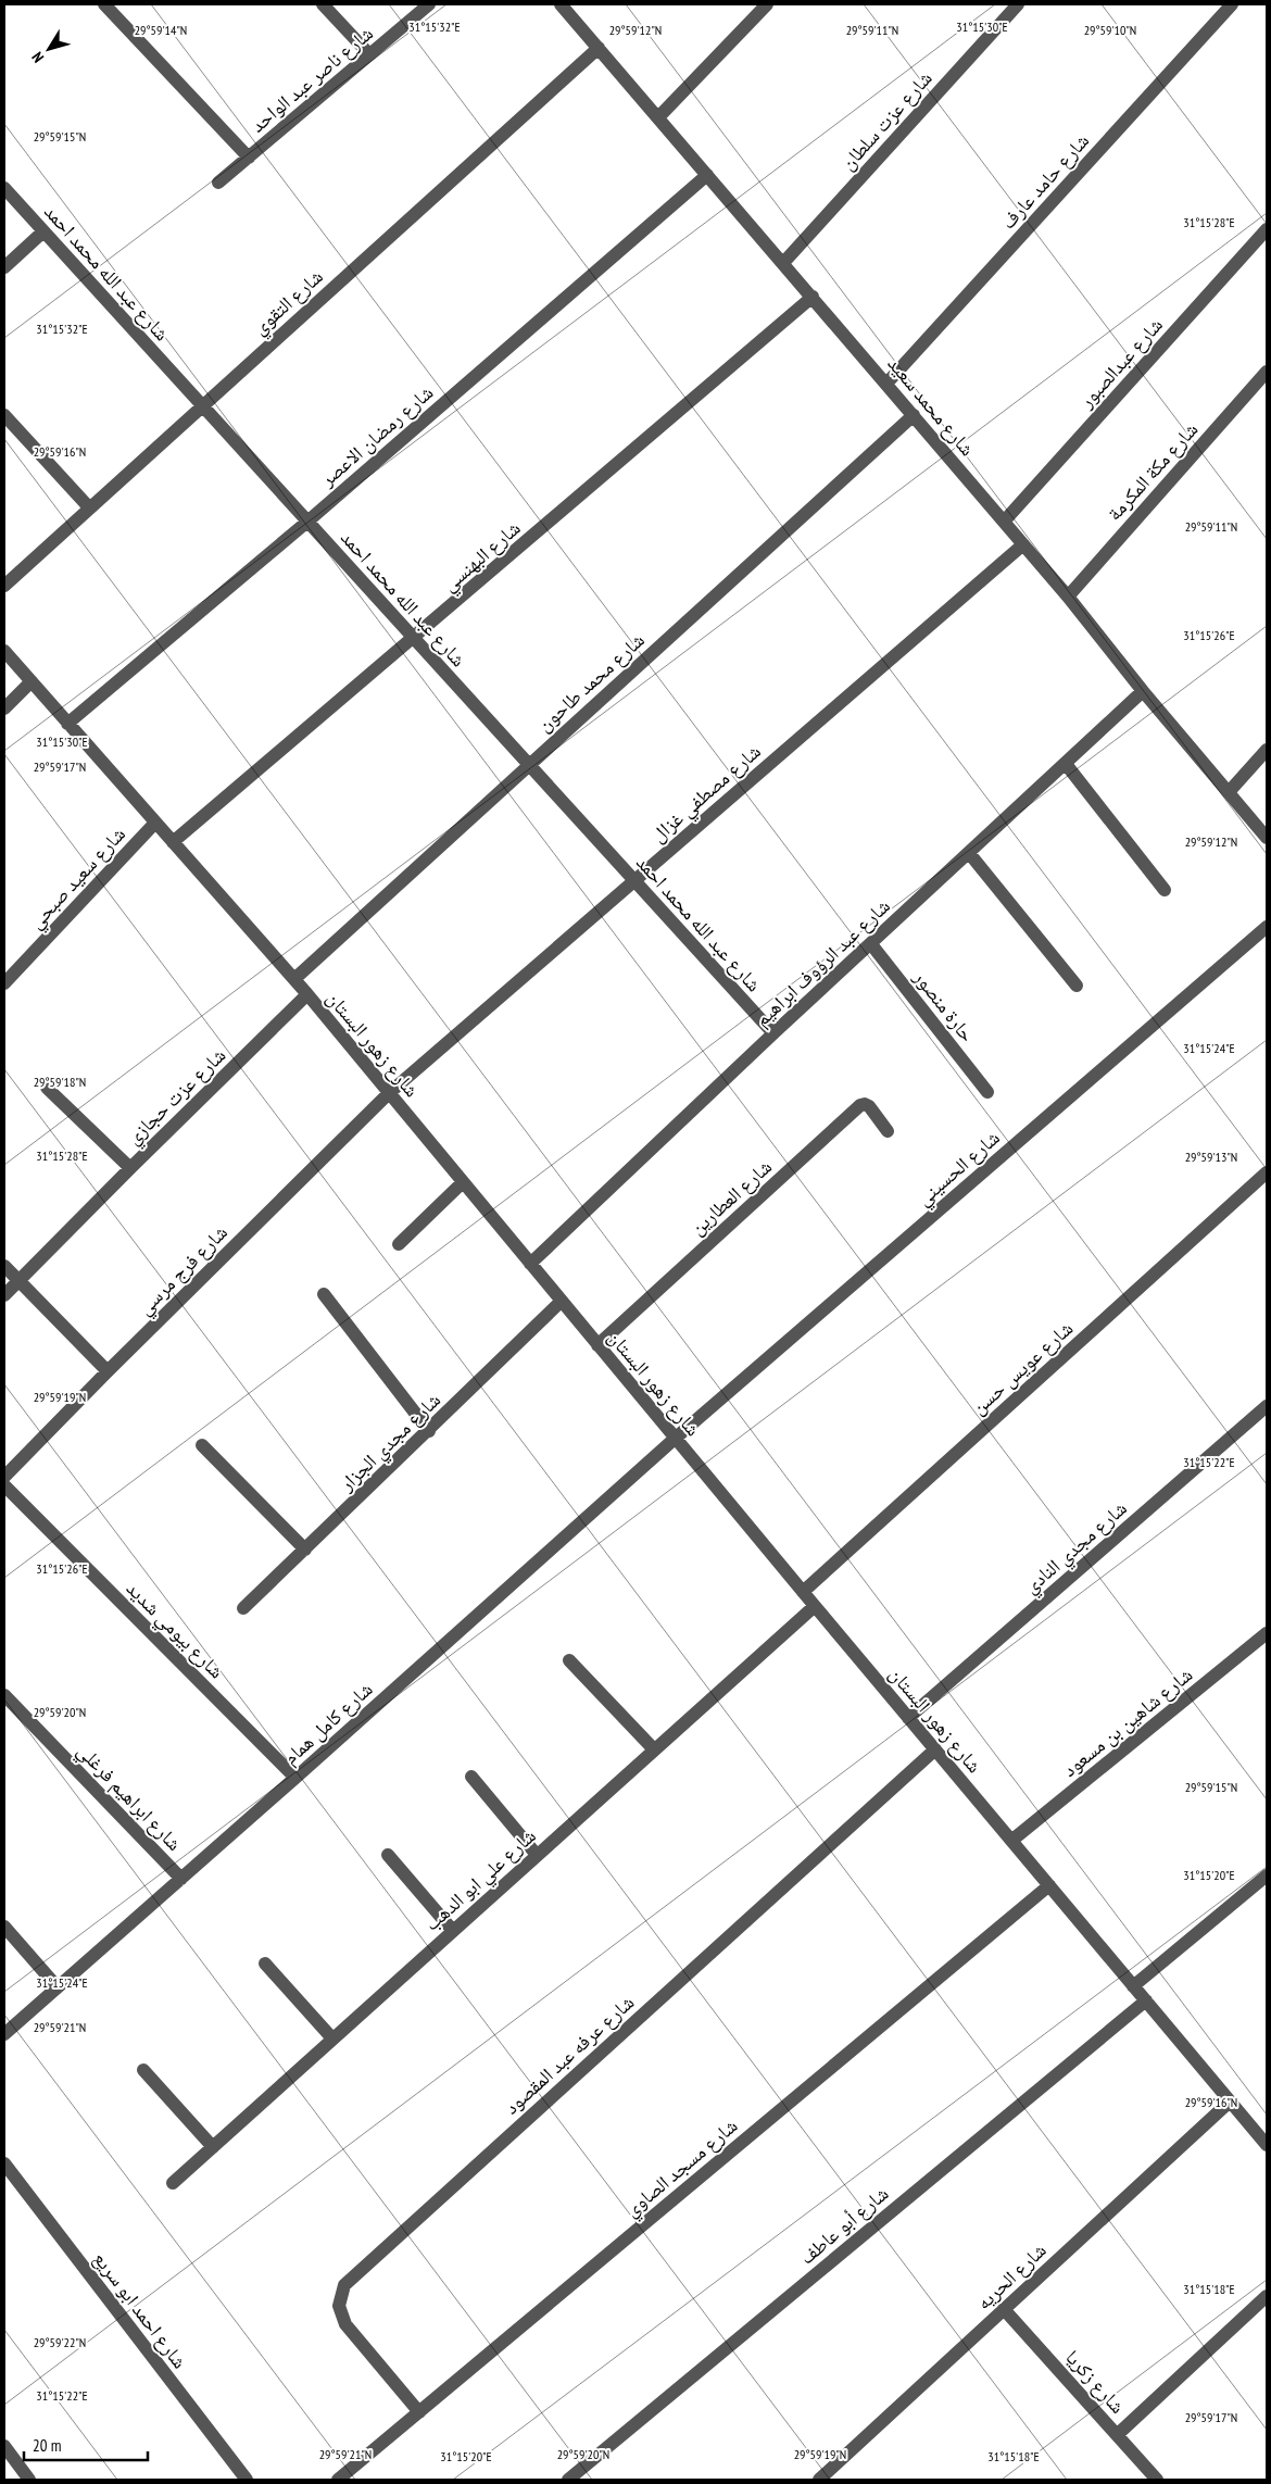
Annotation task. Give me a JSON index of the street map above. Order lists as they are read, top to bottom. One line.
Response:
{"streets":{"street":["شارع ناصر عبد الواحد","شارع عزت سلطان","شارع حامد عارف","شارع عبد الله محمد احمد","شارع التقوي","شارع عبدالصبور","شارع محمد سعيد","شارع رمضان الاعصر","شارع مكة المكرمة","شارع البهنسي","شارع محمد طاحون","شارع مصطفي غزال","شارع سعيد صبحي","شارع عبد الرؤوف ابراهيم","حارة منصور","شارع زهور البستان","شارع عزت حجازي","شارع الحسيني","شارع العطارين","شارع فرج مرسي","شارع عويس حسن","شارع مجدي الجزار","شارع مجدي النادي","شارع بيومي شديد","شارع شاهين بن مسعود","شارع كامل همام","شارع ابراهيم فرغلي","شارع علي ابو الدهب","شارع عرفه عبد المقصود","شارع مسجد الصاوي","شارع أبو عاطف","شارع الحريه","شارع احمد ابو سريع","شارع زكريا"]},"crossings":[["شارع عزت سلطان","شارع محمد سعيد"],["شارع حامد عارف","شارع محمد سعيد"],["شارع عبد الله محمد احمد","شارع التقوي"],["شارع عبد الله محمد احمد","شارع رمضان الاعصر"],["شارع عبد الله محمد احمد","شارع البهنسي"],["شارع عبد الله محمد احمد","شارع محمد طاحون"],["شارع عبد الله محمد احمد","شارع مصطفي غزال"],["شارع عبد الله محمد احمد","شارع عبد الرؤوف ابراهيم"],["شارع التقوي","شارع محمد سعيد"],["شارع عبدالصبور","شارع محمد سعيد"],["شارع محمد سعيد","شارع رمضان الاعصر"],["شارع محمد سعيد","شارع مكة المكرمة"],["شارع محمد سعيد","شارع البهنسي"],["شارع محمد سعيد","شارع محمد طاحون"],["شارع محمد سعيد","شارع مصطفي غزال"],["شارع محمد سعيد","شارع عبد الرؤوف ابراهيم"],["شارع رمضان الاعصر","شارع زهور البستان"],["شارع البهنسي","شارع زهور البستان"],["شارع محمد طاحون","شارع زهور البستان"],["شارع مصطفي غزال","شارع زهور البستان"],["شارع مصطفي غزال","شارع فرج مرسي"],["شارع سعيد صبحي","شارع زهور البستان"],["شارع عبد الرؤوف ابراهيم","حارة منصور"],["شارع عبد الرؤوف ابراهيم","شارع زهور البستان"],["شارع زهور البستان","شارع عزت حجازي"],["شارع زهور البستان","شارع الحسيني"],["شارع زهور البستان","شارع العطارين"],["شارع زهور البستان","شارع فرج مرسي"],["شارع زهور البستان","شارع عويس حسن"],["شارع زهور البستان","شارع مجدي الجزار"],["شارع زهور البستان","شارع مجدي النادي"],["شارع زهور البستان","شارع شاهين بن مسعود"],["شارع زهور البستان","شارع كامل همام"],["شارع زهور البستان","شارع علي ابو الدهب"],["شارع زهور البستان","شارع عرفه عبد المقصود"],["شارع زهور البستان","شارع مسجد الصاوي"],["شارع زهور البستان","شارع أبو عاطف"],["شارع زهور البستان","شارع الحريه"],["شارع الحسيني","شارع كامل همام"],["شارع بيومي شديد","شارع كامل همام"],["شارع كامل همام","شارع ابراهيم فرغلي"],["شارع عرفه عبد المقصود","شارع مسجد الصاوي"],["شارع الحريه","شارع زكريا"]],"scale_bar":"20 m","north":"bottom left","coordinates":["31°15'32\"E","31°15'30\"E","29°59'14\"N","29°59'12\"N","29°59'11\"N","29°59'10\"N","29°59'15\"N","31°15'28\"E","29°59'16\"N","31°15'26\"E","29°59'17\"N","31°15'24\"E","29°59'18\"N","29°59'13\"N","29°59'19\"N","31°15'22\"E","29°59'20\"N","31°15'20\"E","29°59'21\"N","31°15'18\"E","29°59'22\"N"]}
